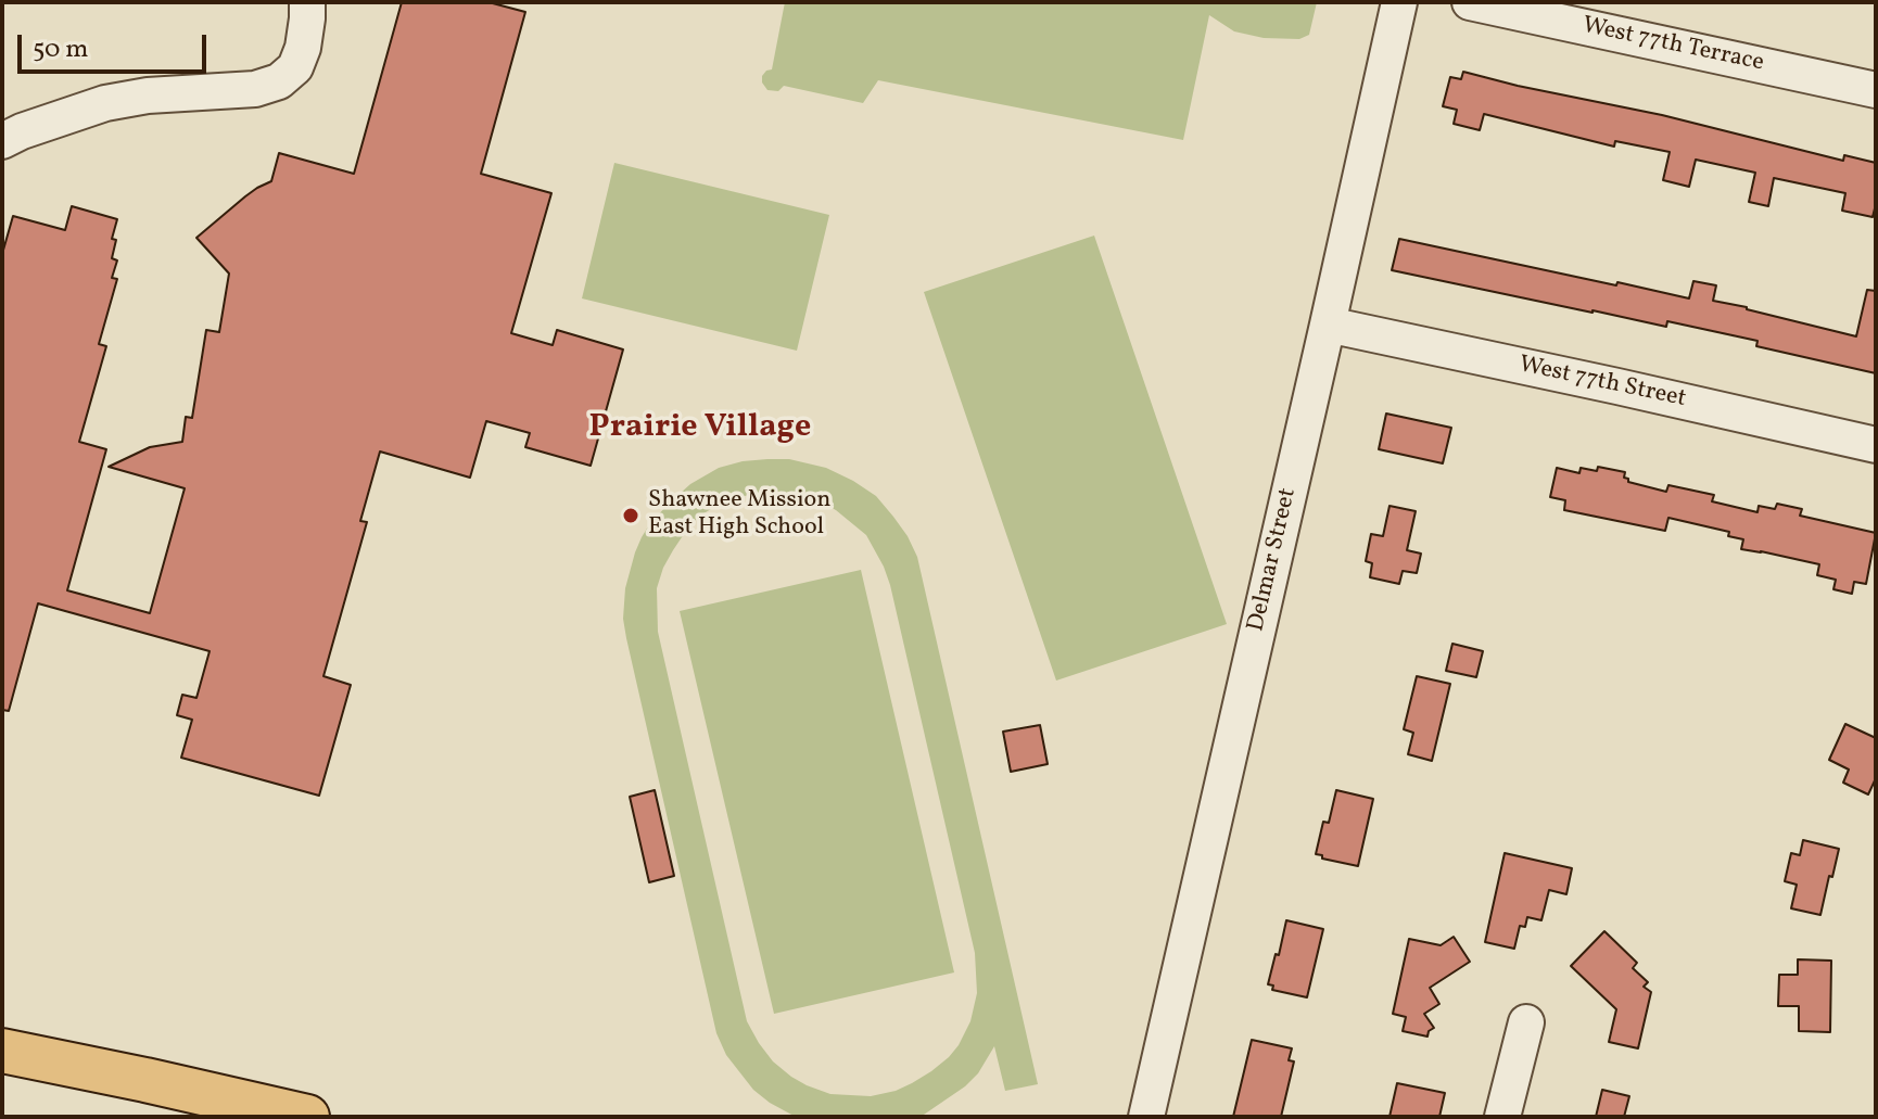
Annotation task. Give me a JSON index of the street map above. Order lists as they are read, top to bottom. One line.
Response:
{"streets":{"street":["West 77th Terrace","West 77th Street","Delmar Street"]},"crossings":[["West 77th Street","Delmar Street"]],"districts":["Prairie Village"],"places":["Shawnee Mission East High School"],"scale_bar":"50 m"}
